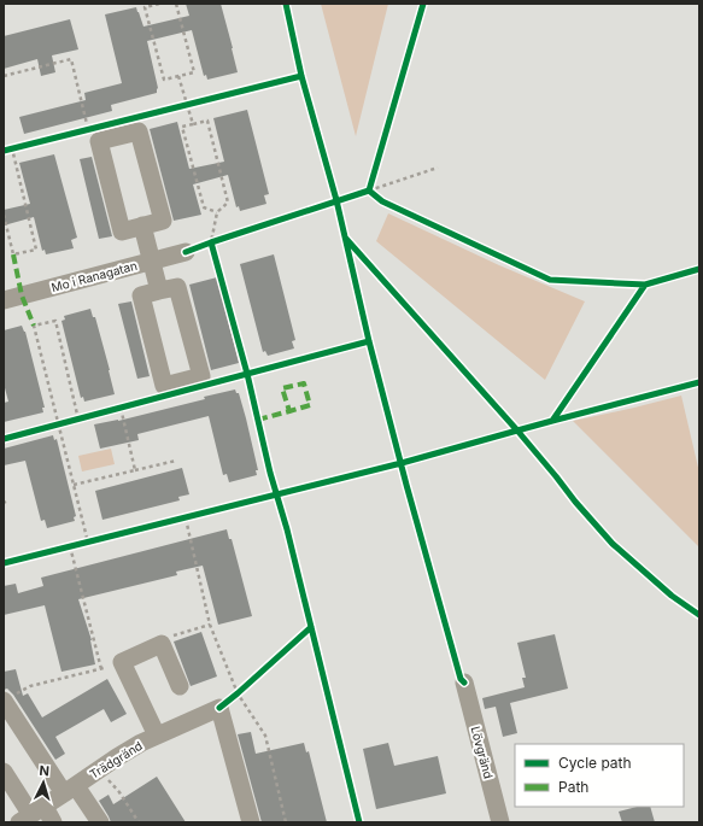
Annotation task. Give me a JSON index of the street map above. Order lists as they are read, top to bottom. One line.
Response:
{"streets":{"street":["Mo i Ranagatan","Lövgränd","Trädgränd"]},"legend":["Cycle path","Path"],"north":"top"}
